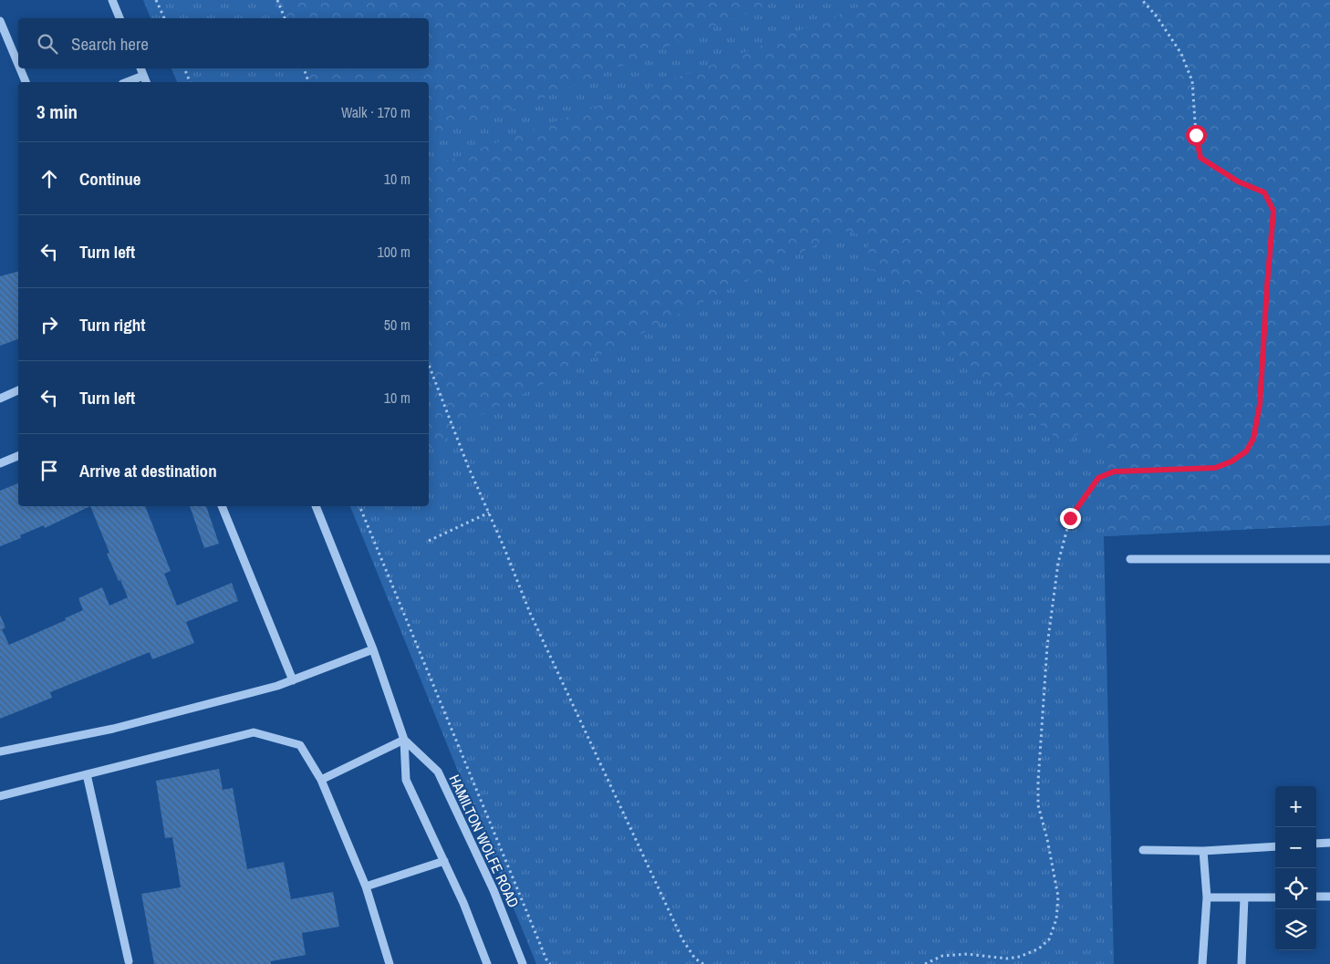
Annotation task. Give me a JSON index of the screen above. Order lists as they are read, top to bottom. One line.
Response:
{"streets":{"street":["HAMILTON WOLFE ROAD"]},"page":{"search":"Search here","heading":["3 min","Walk · 170 m"],"list":[["Continue","10 m"],["Turn left","100 m"],["Turn right","50 m"],["Turn left","10 m"],"Arrive at destination"],"map_buttons":["+","−"]}}
